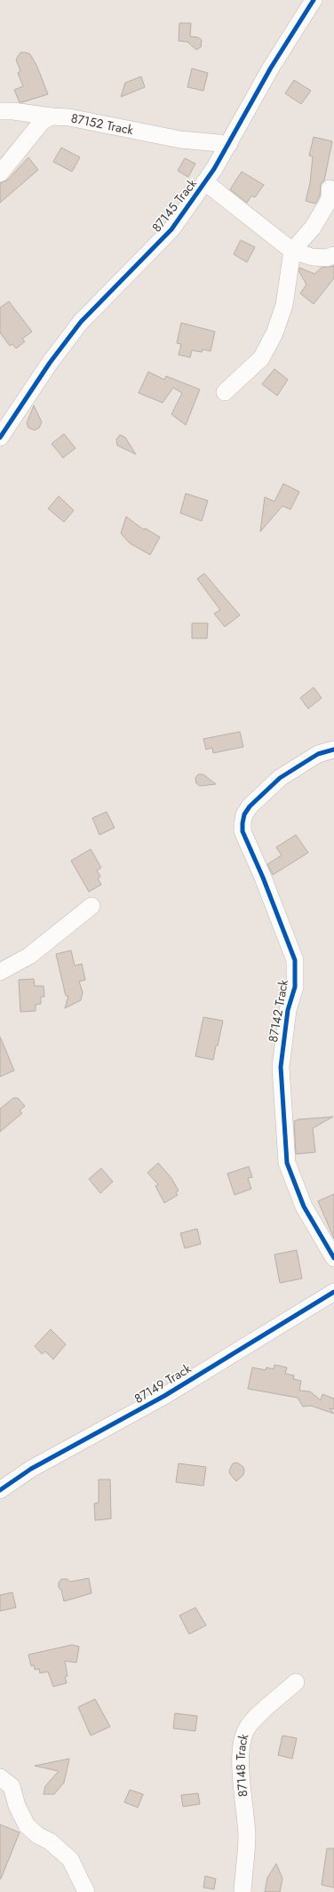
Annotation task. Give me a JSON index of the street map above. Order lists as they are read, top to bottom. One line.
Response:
{"streets":{"street":["87152 Track","87145 Track","87142 Track","87149 Track","87148 Track"]},"crossings":[["87152 Track","87145 Track"]]}
